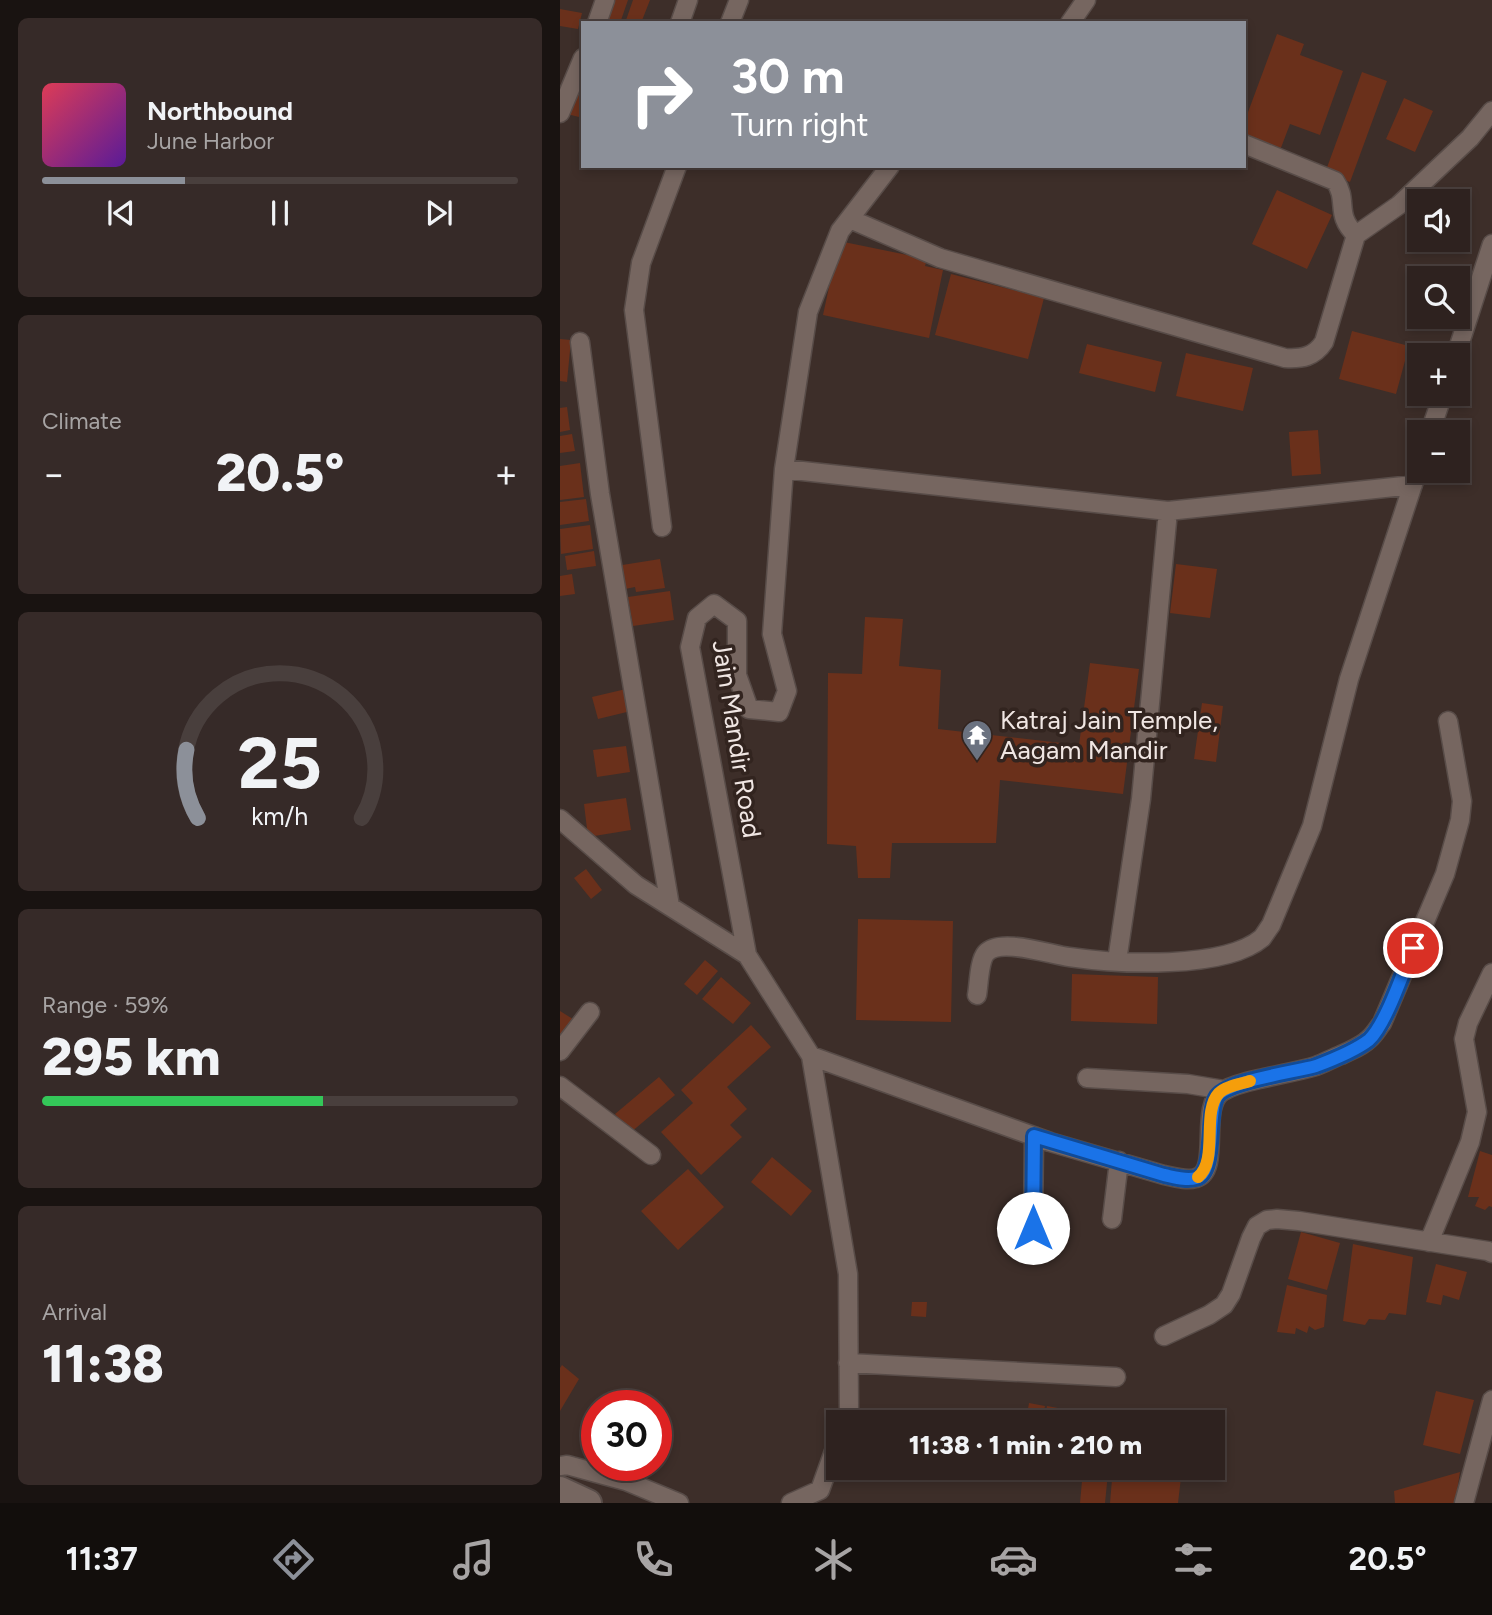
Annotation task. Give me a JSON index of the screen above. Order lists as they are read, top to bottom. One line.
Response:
{"streets":{"street":["Jain Mandir Road"]},"places":{"temple":["Katraj Jain Temple, Aagam Mandir"]},"page":{"turn":["30 m","Turn right"],"song":["Northbound","June Harbor"],"map_buttons":["+","−"],"tile":["Climate",["Range · 59%","295 km"],["Arrival","11:38"]],"heat":["−","20.5°","+"],"limit":"30","trip":"11:38 · 1 min · 210 m","tabs":["11:37","20.5°"],"gauge":["25","km/h"]}}
